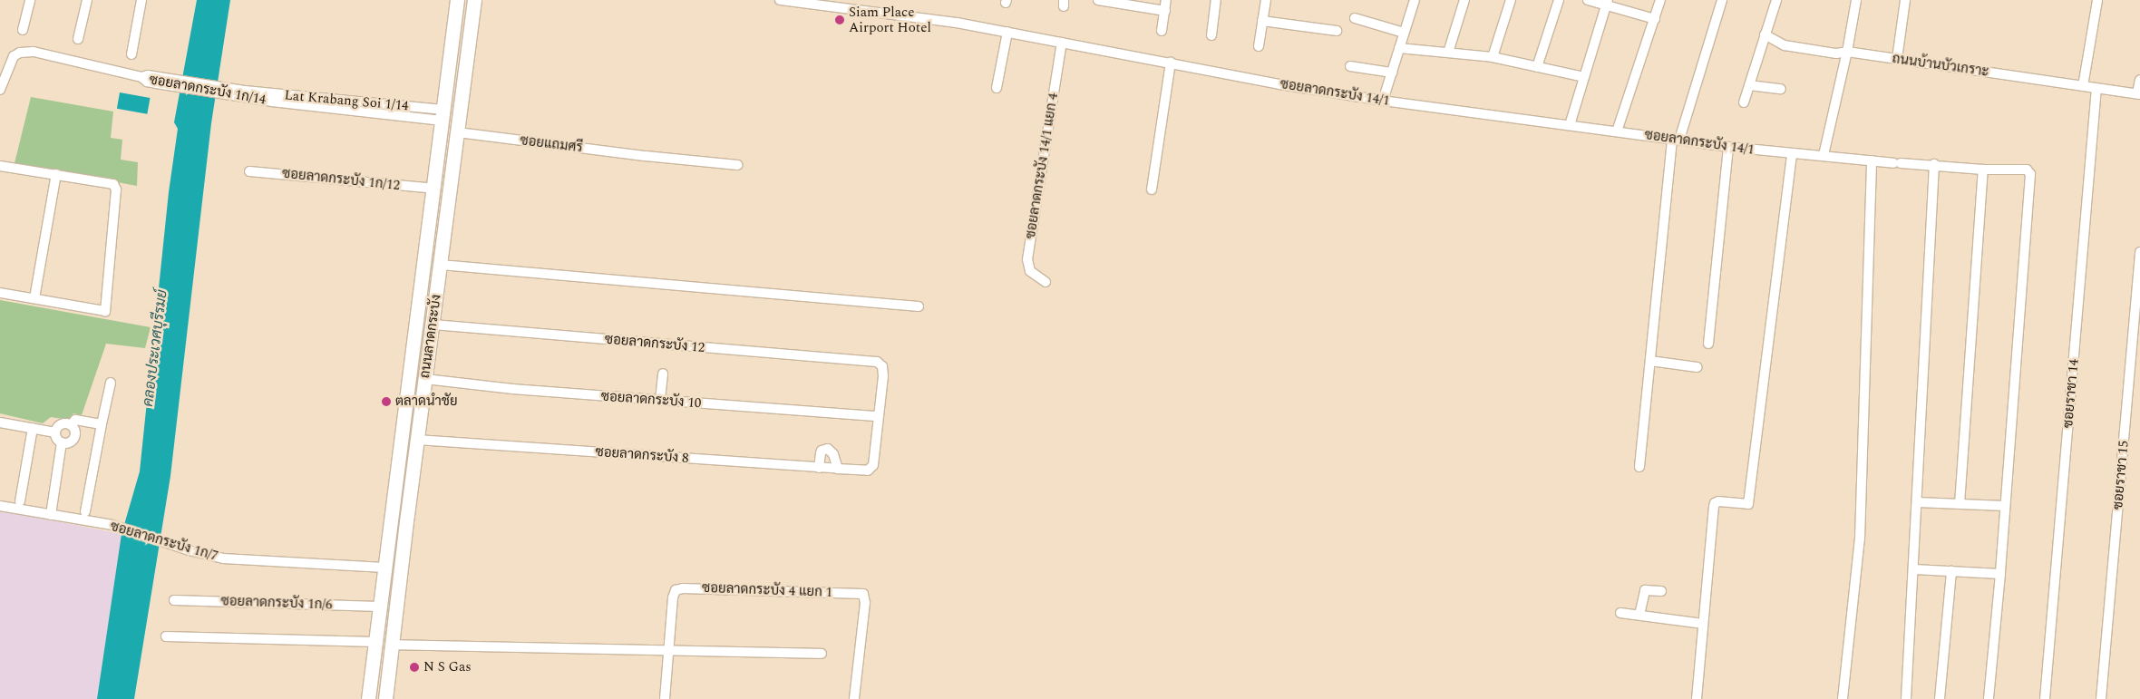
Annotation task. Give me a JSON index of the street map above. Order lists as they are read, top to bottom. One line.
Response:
{"streets":{"main road":["ถนนลาดกระบัง"],"street":["ถนนบ้านบัวเกราะ","ซอยลาดกระบัง 1ก/14","ซอยลาดกระบัง 14/1","Lat Krabang Soi 1/14","ซอยแถมศรี","ซอยลาดกระบัง 14/1 แยก 4","ซอยลาดกระบัง 1ก/12","ซอยลาดกระบัง 12","ซอยราชา 14","ซอยลาดกระบัง 10","ซอยลาดกระบัง 8","ซอยราชา 15","ซอยลาดกระบัง 1ก/7","ซอยลาดกระบัง 4 แยก 1","ซอยลาดกระบัง 1ก/6"]},"crossings":[["ถนนบ้านบัวเกราะ","ซอยราชา 14"],["ซอยลาดกระบัง 1ก/14","Lat Krabang Soi 1/14"],["ซอยลาดกระบัง 1ก/14","ถนนลาดกระบัง"],["ซอยลาดกระบัง 14/1","ซอยลาดกระบัง 14/1 แยก 4"],["Lat Krabang Soi 1/14","ถนนลาดกระบัง"],["ซอยแถมศรี","ถนนลาดกระบัง"],["ซอยลาดกระบัง 1ก/12","ถนนลาดกระบัง"],["ถนนลาดกระบัง","ซอยลาดกระบัง 12"],["ถนนลาดกระบัง","ซอยลาดกระบัง 10"],["ถนนลาดกระบัง","ซอยลาดกระบัง 8"],["ถนนลาดกระบัง","ซอยลาดกระบัง 1ก/7"],["ถนนลาดกระบัง","ซอยลาดกระบัง 1ก/6"],["ซอยลาดกระบัง 12","ซอยลาดกระบัง 10"],["ซอยลาดกระบัง 12","ซอยลาดกระบัง 8"],["ซอยลาดกระบัง 10","ซอยลาดกระบัง 8"]],"water":["คลองประเวศบุรีรมย์"],"places":["Siam Place Airport Hotel","ตลาดนำชัย","N S Gas"]}
